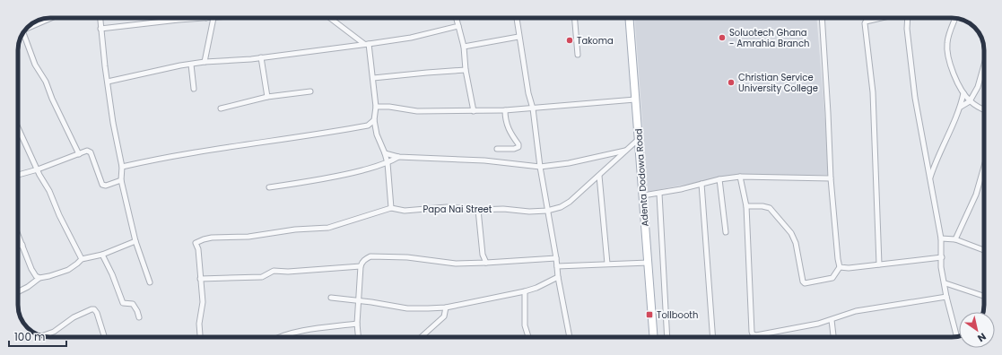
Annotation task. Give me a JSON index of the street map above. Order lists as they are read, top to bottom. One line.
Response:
{"streets":{"main road":["Adenta Dodowa Road"],"street":["Papa Nai Street"]},"crossings":[["Adenta Dodowa Road","Papa Nai Street"]],"places":{"other":["Soluotech Ghana - Amrahia Branch","Takoma","Christian Service University College"],"transit":["Tollbooth"]},"scale_bar":"100 m","north":"bottom right"}
